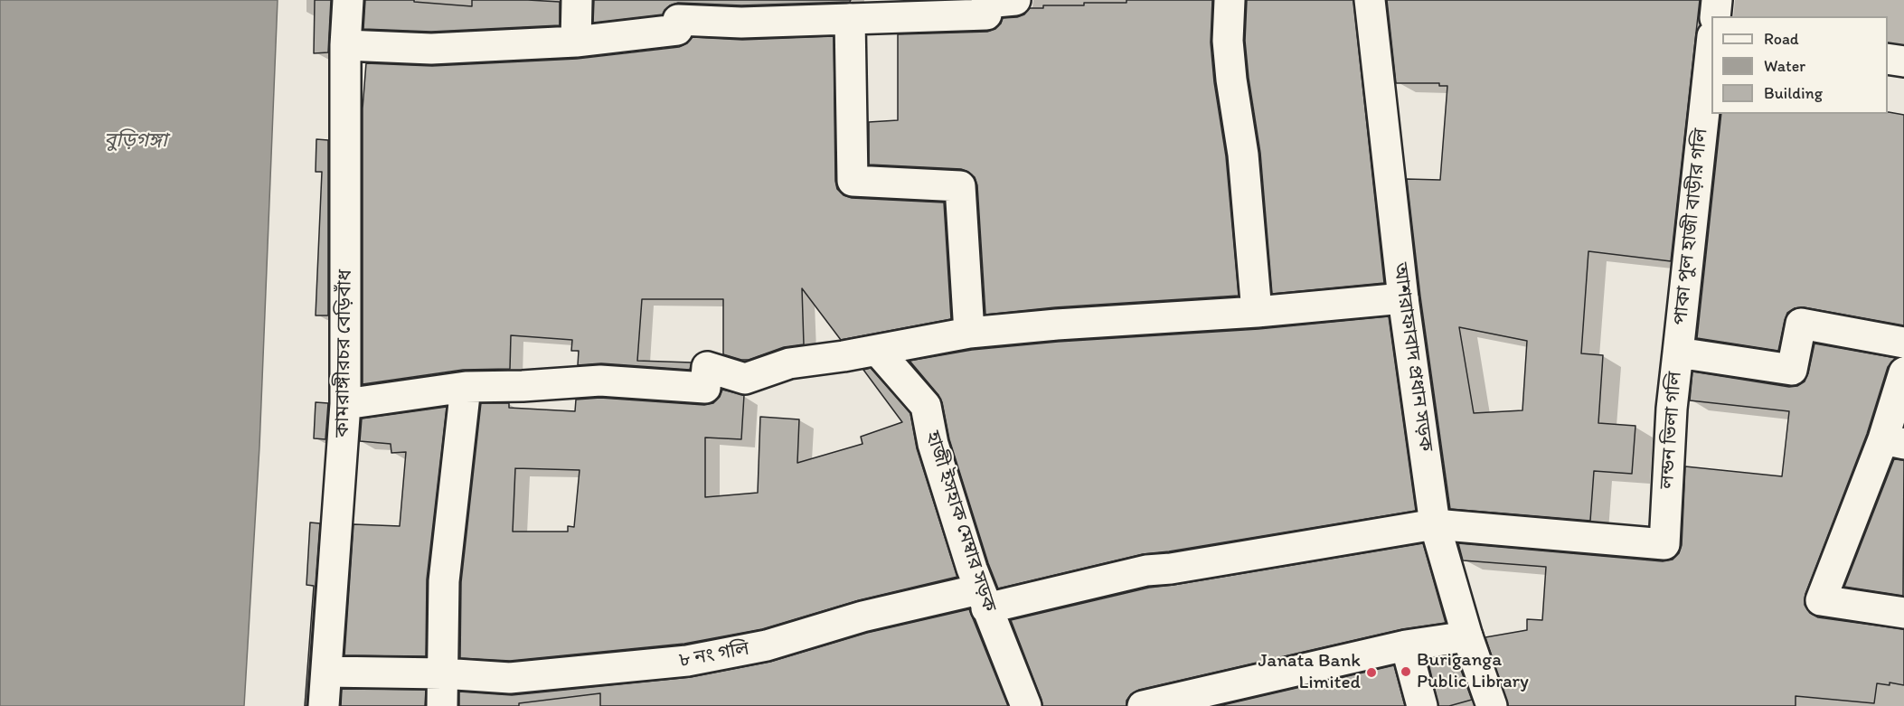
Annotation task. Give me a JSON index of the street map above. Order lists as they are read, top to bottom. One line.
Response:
{"streets":{"street":["পাকা পুল হাজী বাড়ীর গলি","কামরাঙ্গীরচর বেড়িবাঁধ","আশরাফাবাদ প্রধান সড়ক","লন্ডন ভিলা গলি","হাজী ইসহাক মেম্বার সড়ক","৮ নং গলি"]},"crossings":[["পাকা পুল হাজী বাড়ীর গলি","লন্ডন ভিলা গলি"],["কামরাঙ্গীরচর বেড়িবাঁধ","৮ নং গলি"],["আশরাফাবাদ প্রধান সড়ক","লন্ডন ভিলা গলি"],["আশরাফাবাদ প্রধান সড়ক","৮ নং গলি"],["লন্ডন ভিলা গলি","৮ নং গলি"],["হাজী ইসহাক মেম্বার সড়ক","৮ নং গলি"]],"water":["বুড়িগঙ্গা"],"places":["Buriganga Public Library","Janata Bank Limited"],"legend":["Road","Water","Building"]}
